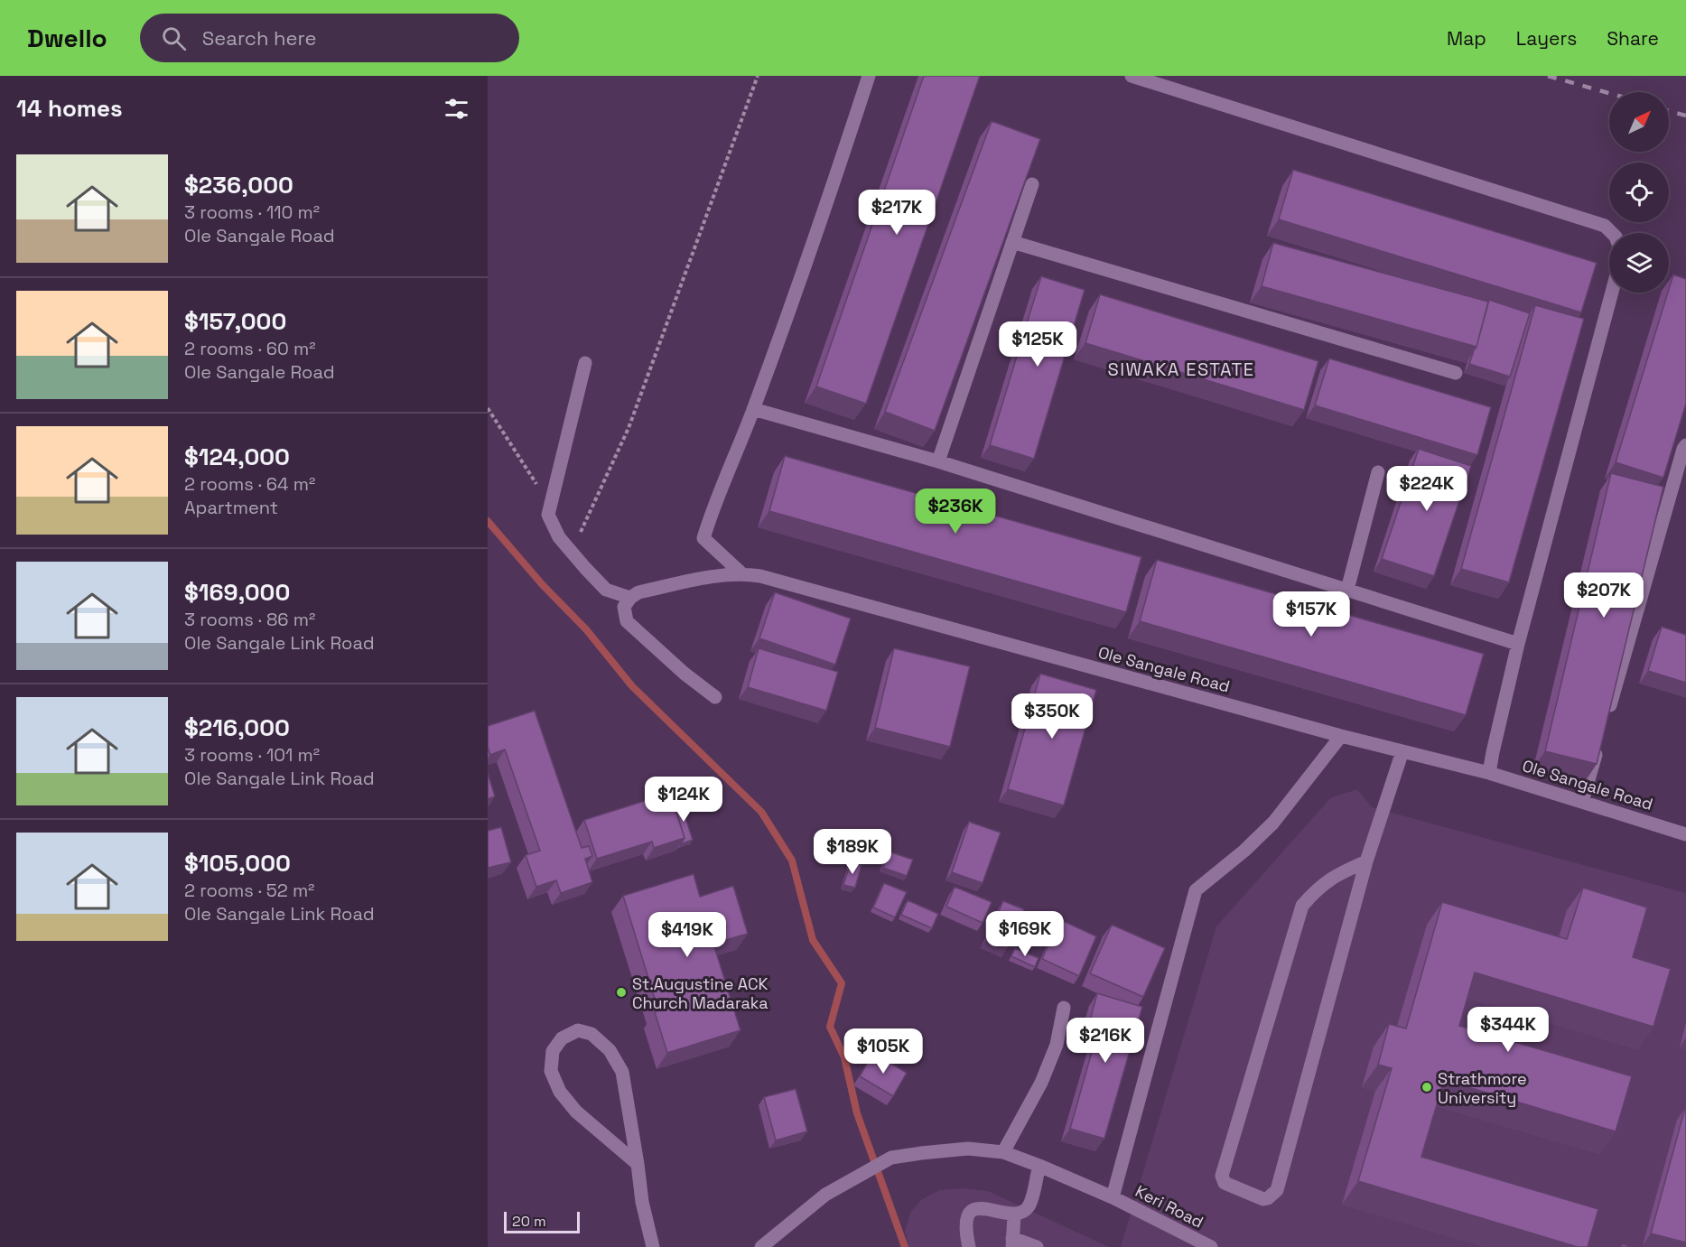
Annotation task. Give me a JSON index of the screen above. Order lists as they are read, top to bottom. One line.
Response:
{"streets":{"street":["Ole Sangale Road","Keri Road"]},"districts":["SIWAKA ESTATE"],"places":["St.Augustine ACK Church Madaraka","Strathmore University"],"scale_bar":"20 m","north":"top right","page":{"header":"Dwello","search":"Search here","nav":["Map","Layers","Share"],"heading":"14 homes","list":[{"name":"$236,000","note":"3 rooms · 110 m² · Ole Sangale Road"},{"name":"$157,000","note":"2 rooms · 60 m² · Ole Sangale Road"},{"name":"$124,000","note":"2 rooms · 64 m² · Apartment"},{"name":"$169,000","note":"3 rooms · 86 m² · Ole Sangale Link Road"},{"name":"$216,000","note":"3 rooms · 101 m² · Ole Sangale Link Road"},{"name":"$105,000","note":"2 rooms · 52 m² · Ole Sangale Link Road"}],"price":["$217K","$125K","$224K","$236K","$207K","$157K","$350K","$124K","$189K","$169K","$419K","$344K","$216K","$105K"],"scale":"20 m"}}
